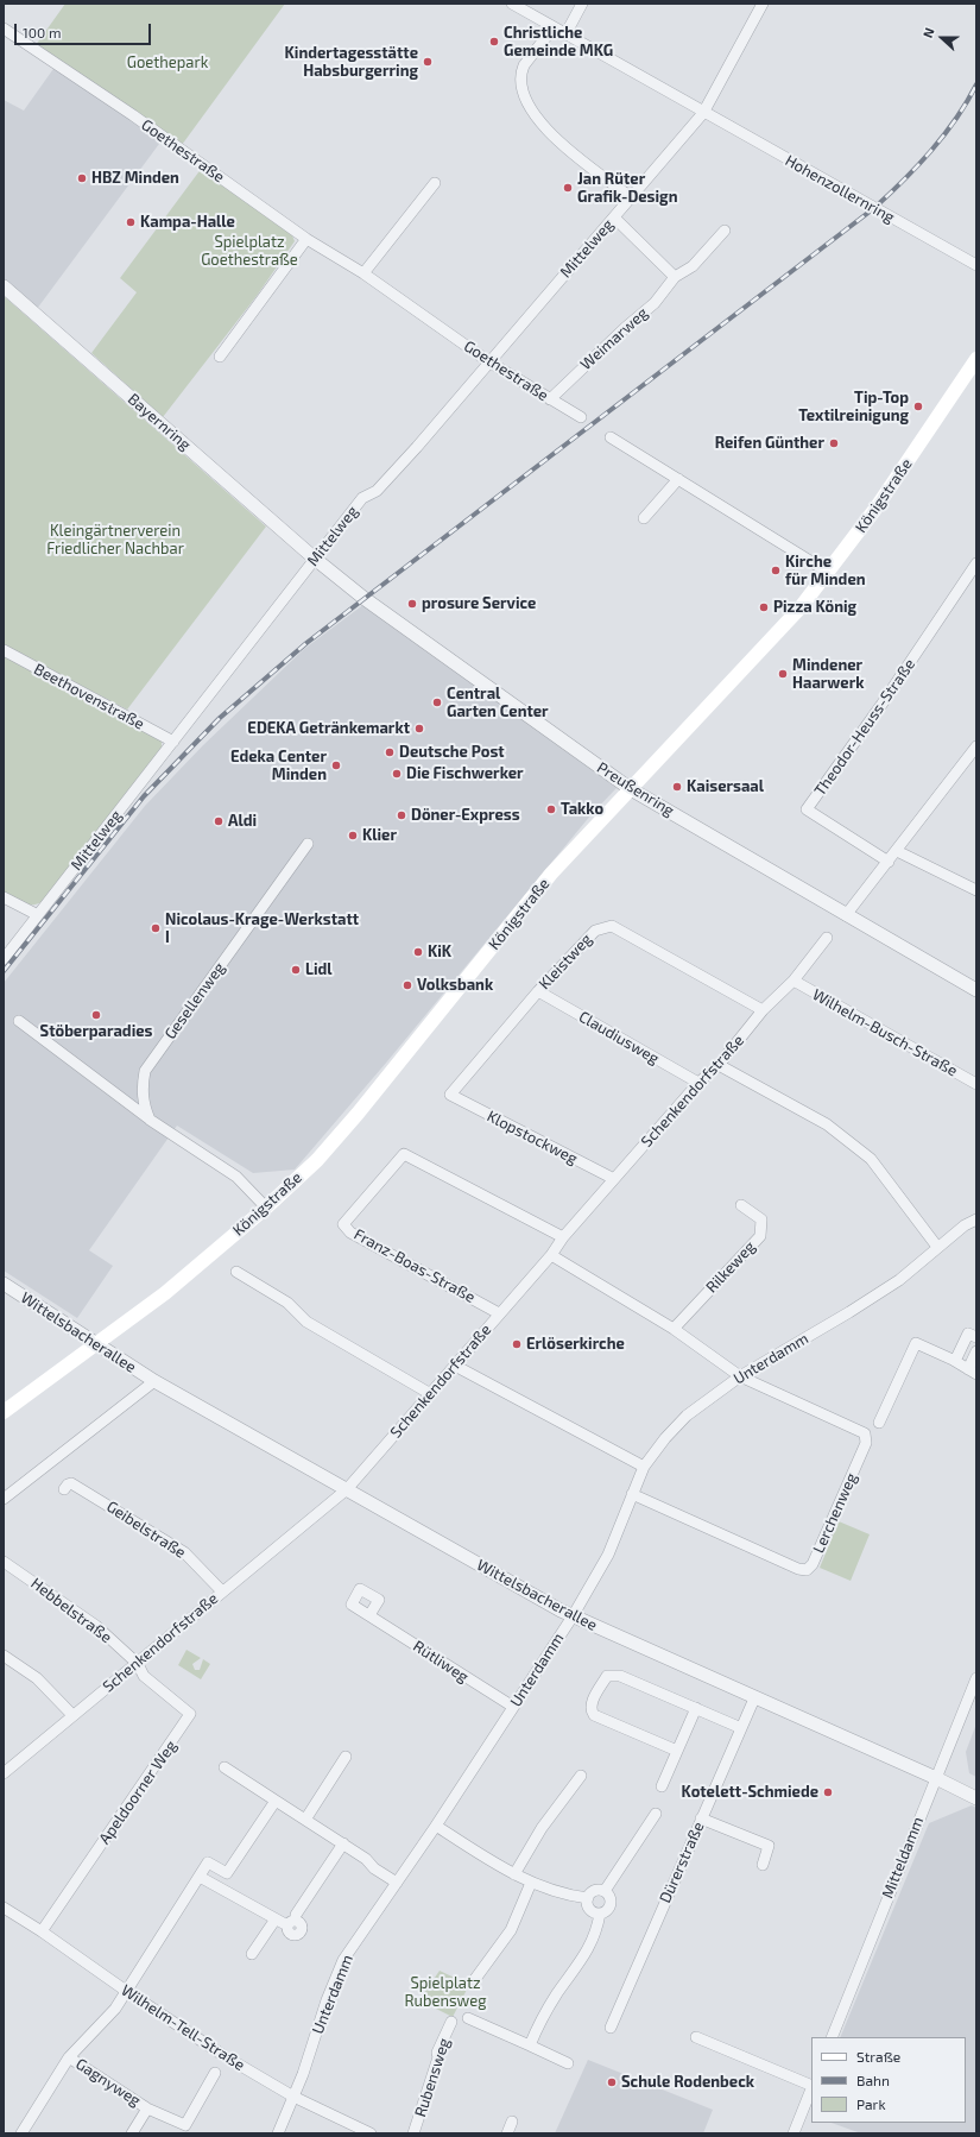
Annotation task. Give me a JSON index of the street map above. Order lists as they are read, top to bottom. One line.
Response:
{"streets":{"main road":["Königstraße"],"street":["Goethestraße","Hohenzollernring","Mittelweg","Weimarweg","Bayernring","Beethovenstraße","Theodor-Heuss-Straße","Preußenring","Kleistweg","Gesellenweg","Wilhelm-Busch-Straße","Claudiusweg","Schenkendorfstraße","Klopstockweg","Franz-Boas-Straße","Rilkeweg","Wittelsbacherallee","Unterdamm","Lerchenweg","Geibelstraße","Hebbelstraße","Rütliweg","Apeldoorner Weg","Mitteldamm","Dürerstraße","Wilhelm-Tell-Straße","Rubensweg","Gagnyweg"]},"crossings":[["Goethestraße","Mittelweg"],["Goethestraße","Weimarweg"],["Hohenzollernring","Mittelweg"],["Mittelweg","Bayernring"],["Mittelweg","Beethovenstraße"],["Mittelweg","Preußenring"],["Bayernring","Preußenring"],["Königstraße","Preußenring"],["Königstraße","Wittelsbacherallee"],["Kleistweg","Claudiusweg"],["Kleistweg","Schenkendorfstraße"],["Kleistweg","Klopstockweg"],["Wilhelm-Busch-Straße","Schenkendorfstraße"],["Claudiusweg","Schenkendorfstraße"],["Schenkendorfstraße","Klopstockweg"],["Schenkendorfstraße","Franz-Boas-Straße"],["Schenkendorfstraße","Wittelsbacherallee"],["Schenkendorfstraße","Geibelstraße"],["Schenkendorfstraße","Hebbelstraße"],["Schenkendorfstraße","Apeldoorner Weg"],["Wittelsbacherallee","Unterdamm"],["Wittelsbacherallee","Mitteldamm"],["Wittelsbacherallee","Dürerstraße"],["Unterdamm","Lerchenweg"],["Unterdamm","Rütliweg"],["Unterdamm","Wilhelm-Tell-Straße"],["Hebbelstraße","Apeldoorner Weg"],["Apeldoorner Weg","Wilhelm-Tell-Straße"]],"parks":["Goethepark","Spielplatz Goethestraße","Kleingärtnerverein Friedlicher Nachbar","Spielplatz Rubensweg"],"places":["Christliche Gemeinde MKG","Kindertagesstätte Habsburgerring","HBZ Minden","Jan Rüter Grafik-Design","Kampa-Halle","Tip-Top Textilreinigung","Reifen Günther","Kirche für Minden","prosure Service","Pizza König","Mindener Haarwerk","Central Garten Center","EDEKA Getränkemarkt","Deutsche Post","Edeka Center Minden","Die Fischwerker","Kaisersaal","Takko","Döner-Express","Aldi","Klier","Nicolaus-Krage-Werkstatt I","KiK","Lidl","Volksbank","Stöberparadies","Erlöserkirche","Kotelett-Schmiede","Schule Rodenbeck"],"legend":["Straße","Bahn","Park"],"scale_bar":"100 m","north":"left"}
